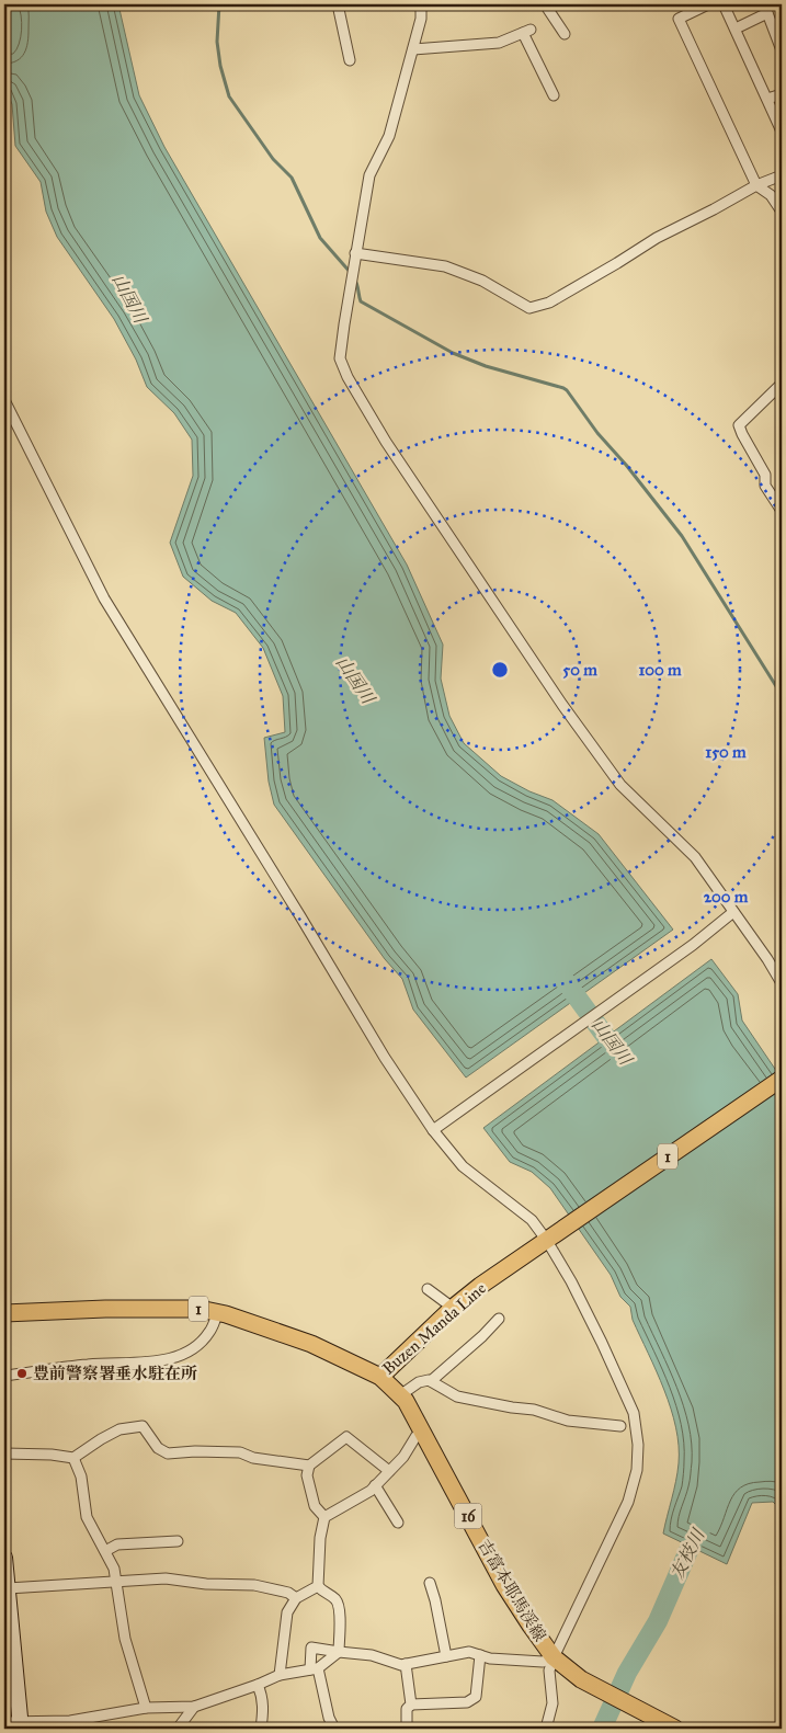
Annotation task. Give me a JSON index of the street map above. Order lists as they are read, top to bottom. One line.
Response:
{"streets":{"main road":["1","Buzen Manda Line","16","吉富本耶馬渓線"]},"crossings":[["Buzen Manda Line","吉富本耶馬渓線"]],"water":["山国川","友枝川"],"places":["豊前警察署垂水駐在所"],"rings":["50 m","100 m","150 m","200 m"]}
